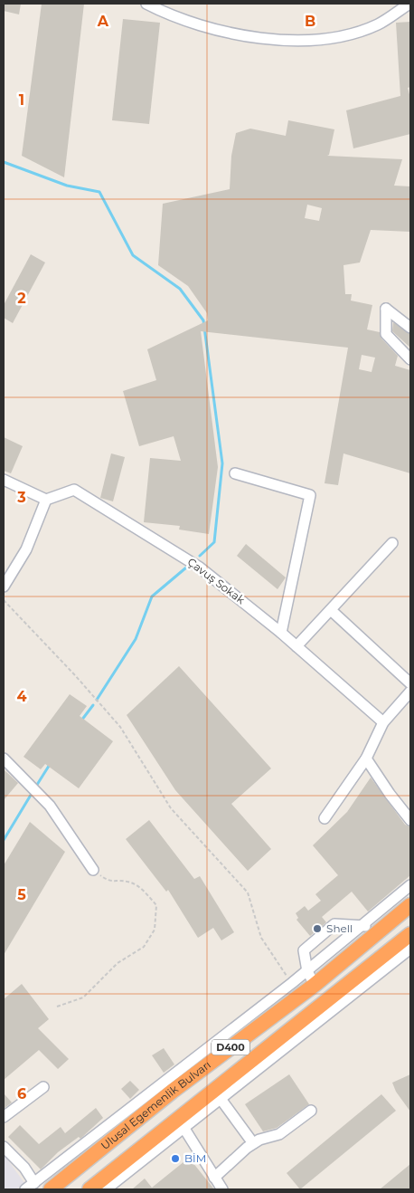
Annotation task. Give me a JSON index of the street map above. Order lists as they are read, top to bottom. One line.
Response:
{"streets":{"highway":["D400","Ulusal Egemenlik Bulvarı"],"street":["Çavuş Sokak"]},"places":["Shell","BİM"],"grid":{"columns":["A","B"],"rows":["1","2","3","4","5","6"]}}
